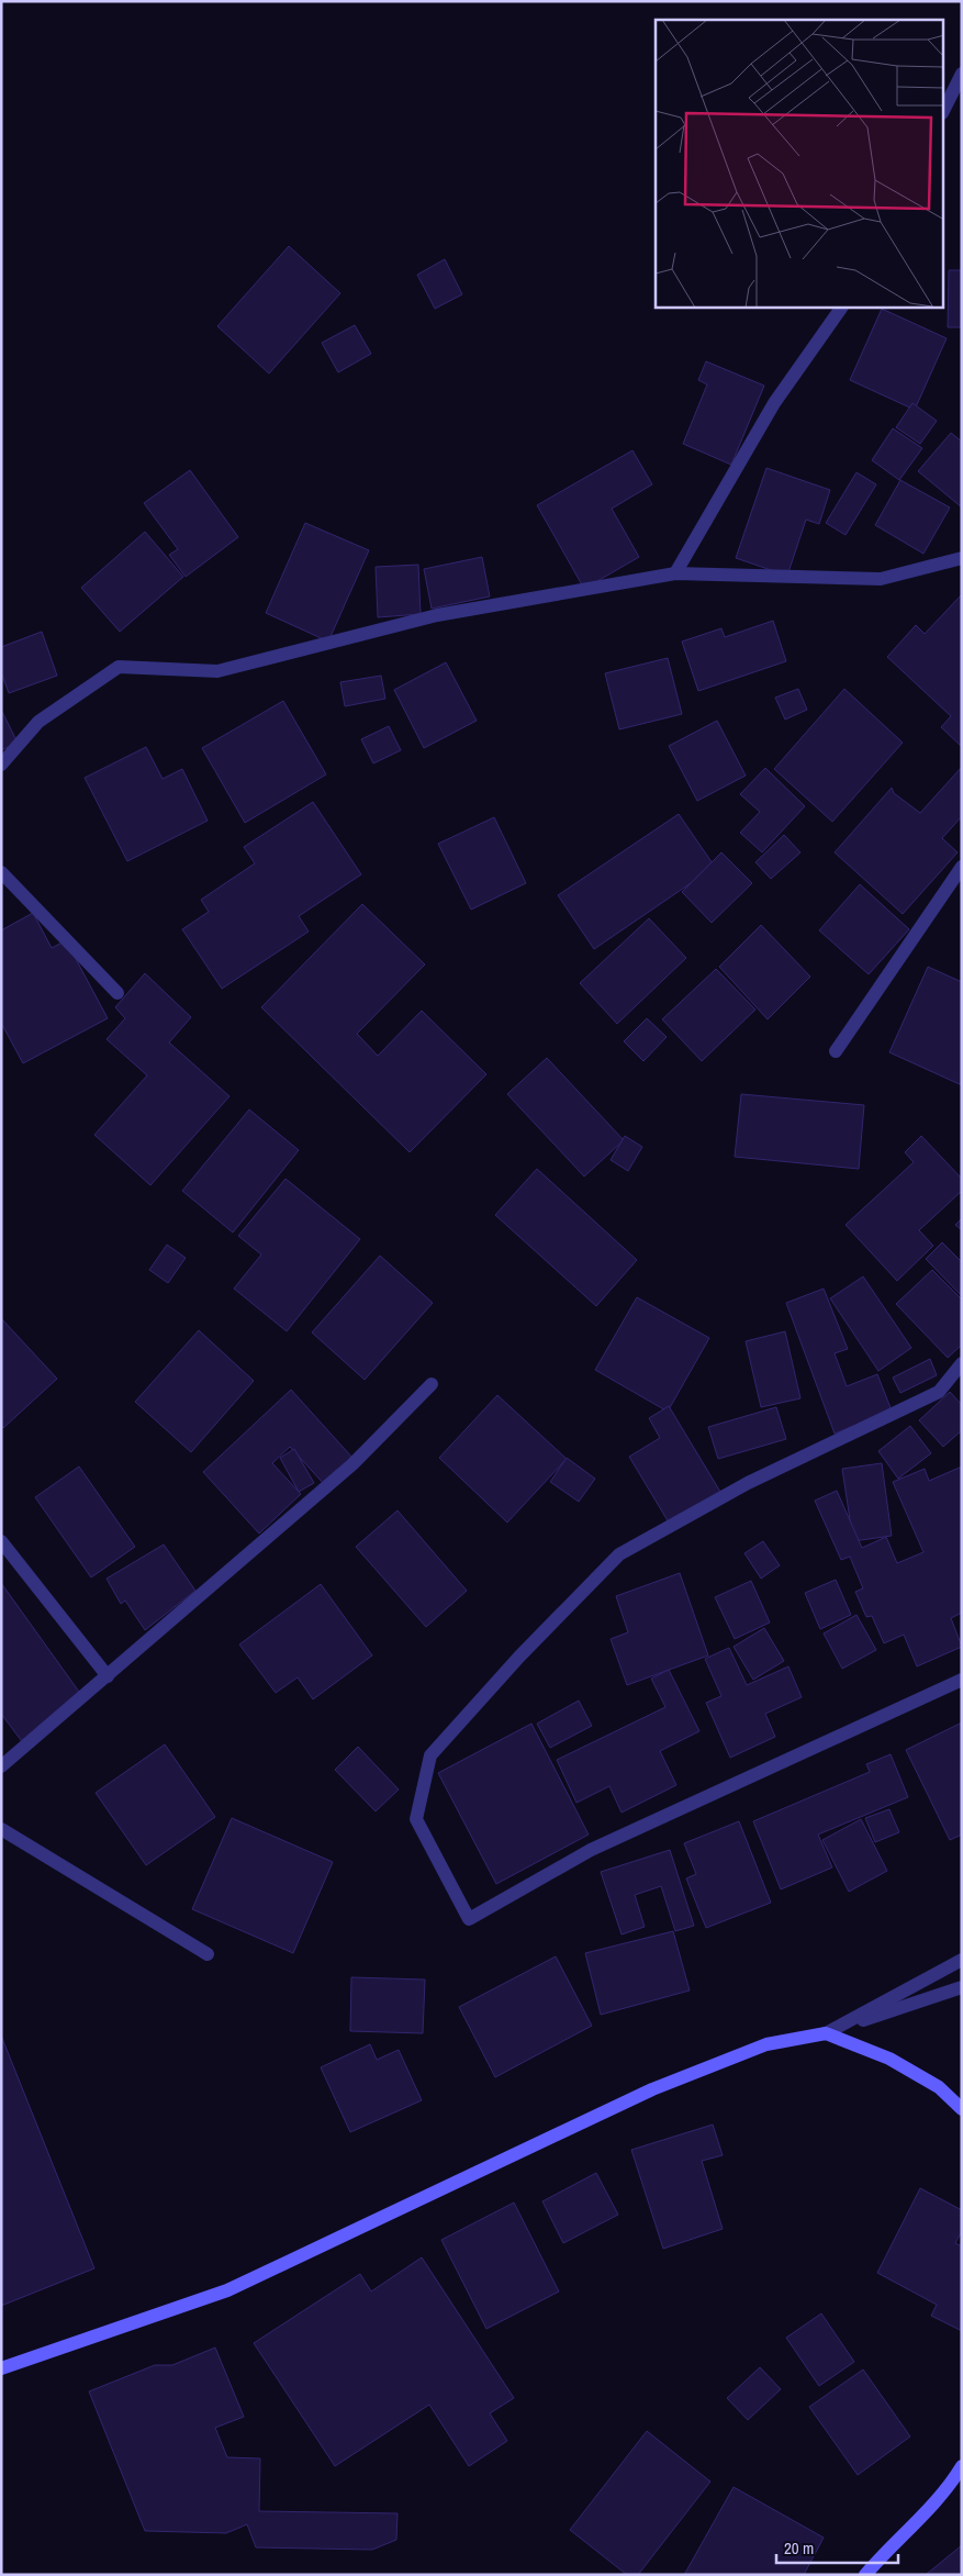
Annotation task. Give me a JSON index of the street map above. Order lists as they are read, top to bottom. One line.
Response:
{"scale_bar":"20 m"}
